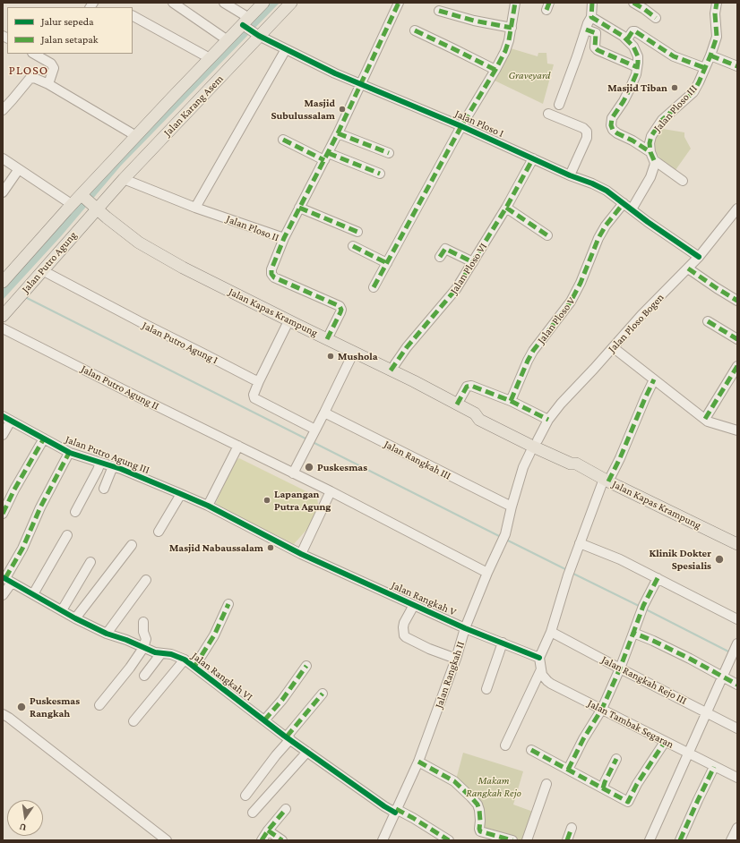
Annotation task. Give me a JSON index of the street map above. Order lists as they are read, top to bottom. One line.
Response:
{"streets":{"main road":["Jalan Karang Asem","Jalan Putro Agung","Jalan Kapas Krampung"],"street":["Jalan Ploso III","Jalan Ploso I","Jalan Ploso II","Jalan Ploso VI","Jalan Ploso V","Jalan Ploso Bogen","Jalan Putro Agung I","Jalan Putro Agung II","Jalan Putro Agung III","Jalan Rangkah III","Jalan Rangkah V","Jalan Rangkah II","Jalan Rangkah VI","Jalan Rangkah Rejo III","Jalan Tambak Segaran"]},"crossings":[["Jalan Karang Asem","Jalan Ploso I"],["Jalan Karang Asem","Jalan Ploso II"],["Jalan Karang Asem","Jalan Putro Agung"],["Jalan Karang Asem","Jalan Kapas Krampung"],["Jalan Ploso III","Jalan Ploso I"],["Jalan Ploso I","Jalan Ploso VI"],["Jalan Ploso I","Jalan Ploso V"],["Jalan Ploso I","Jalan Ploso Bogen"],["Jalan Ploso II","Jalan Kapas Krampung"],["Jalan Putro Agung","Jalan Kapas Krampung"],["Jalan Putro Agung","Jalan Putro Agung I"],["Jalan Ploso VI","Jalan Kapas Krampung"],["Jalan Kapas Krampung","Jalan Ploso Bogen"],["Jalan Kapas Krampung","Jalan Rangkah II"],["Jalan Ploso Bogen","Jalan Rangkah II"],["Jalan Putro Agung III","Jalan Rangkah V"],["Jalan Rangkah III","Jalan Rangkah II"],["Jalan Rangkah V","Jalan Rangkah II"],["Jalan Rangkah V","Jalan Tambak Segaran"],["Jalan Rangkah II","Jalan Rangkah VI"]],"districts":["PLOSO"],"parks":["Graveyard","Makam Rangkah Rejo"],"places":["Masjid Tiban","Masjid Subulussalam","Mushola","Puskesmas","Lapangan Putra Agung","Masjid Nabaussalam","Klinik Dokter Spesialis","Puskesmas Rangkah"],"legend":["Jalur sepeda","Jalan setapak"],"north":"bottom"}
